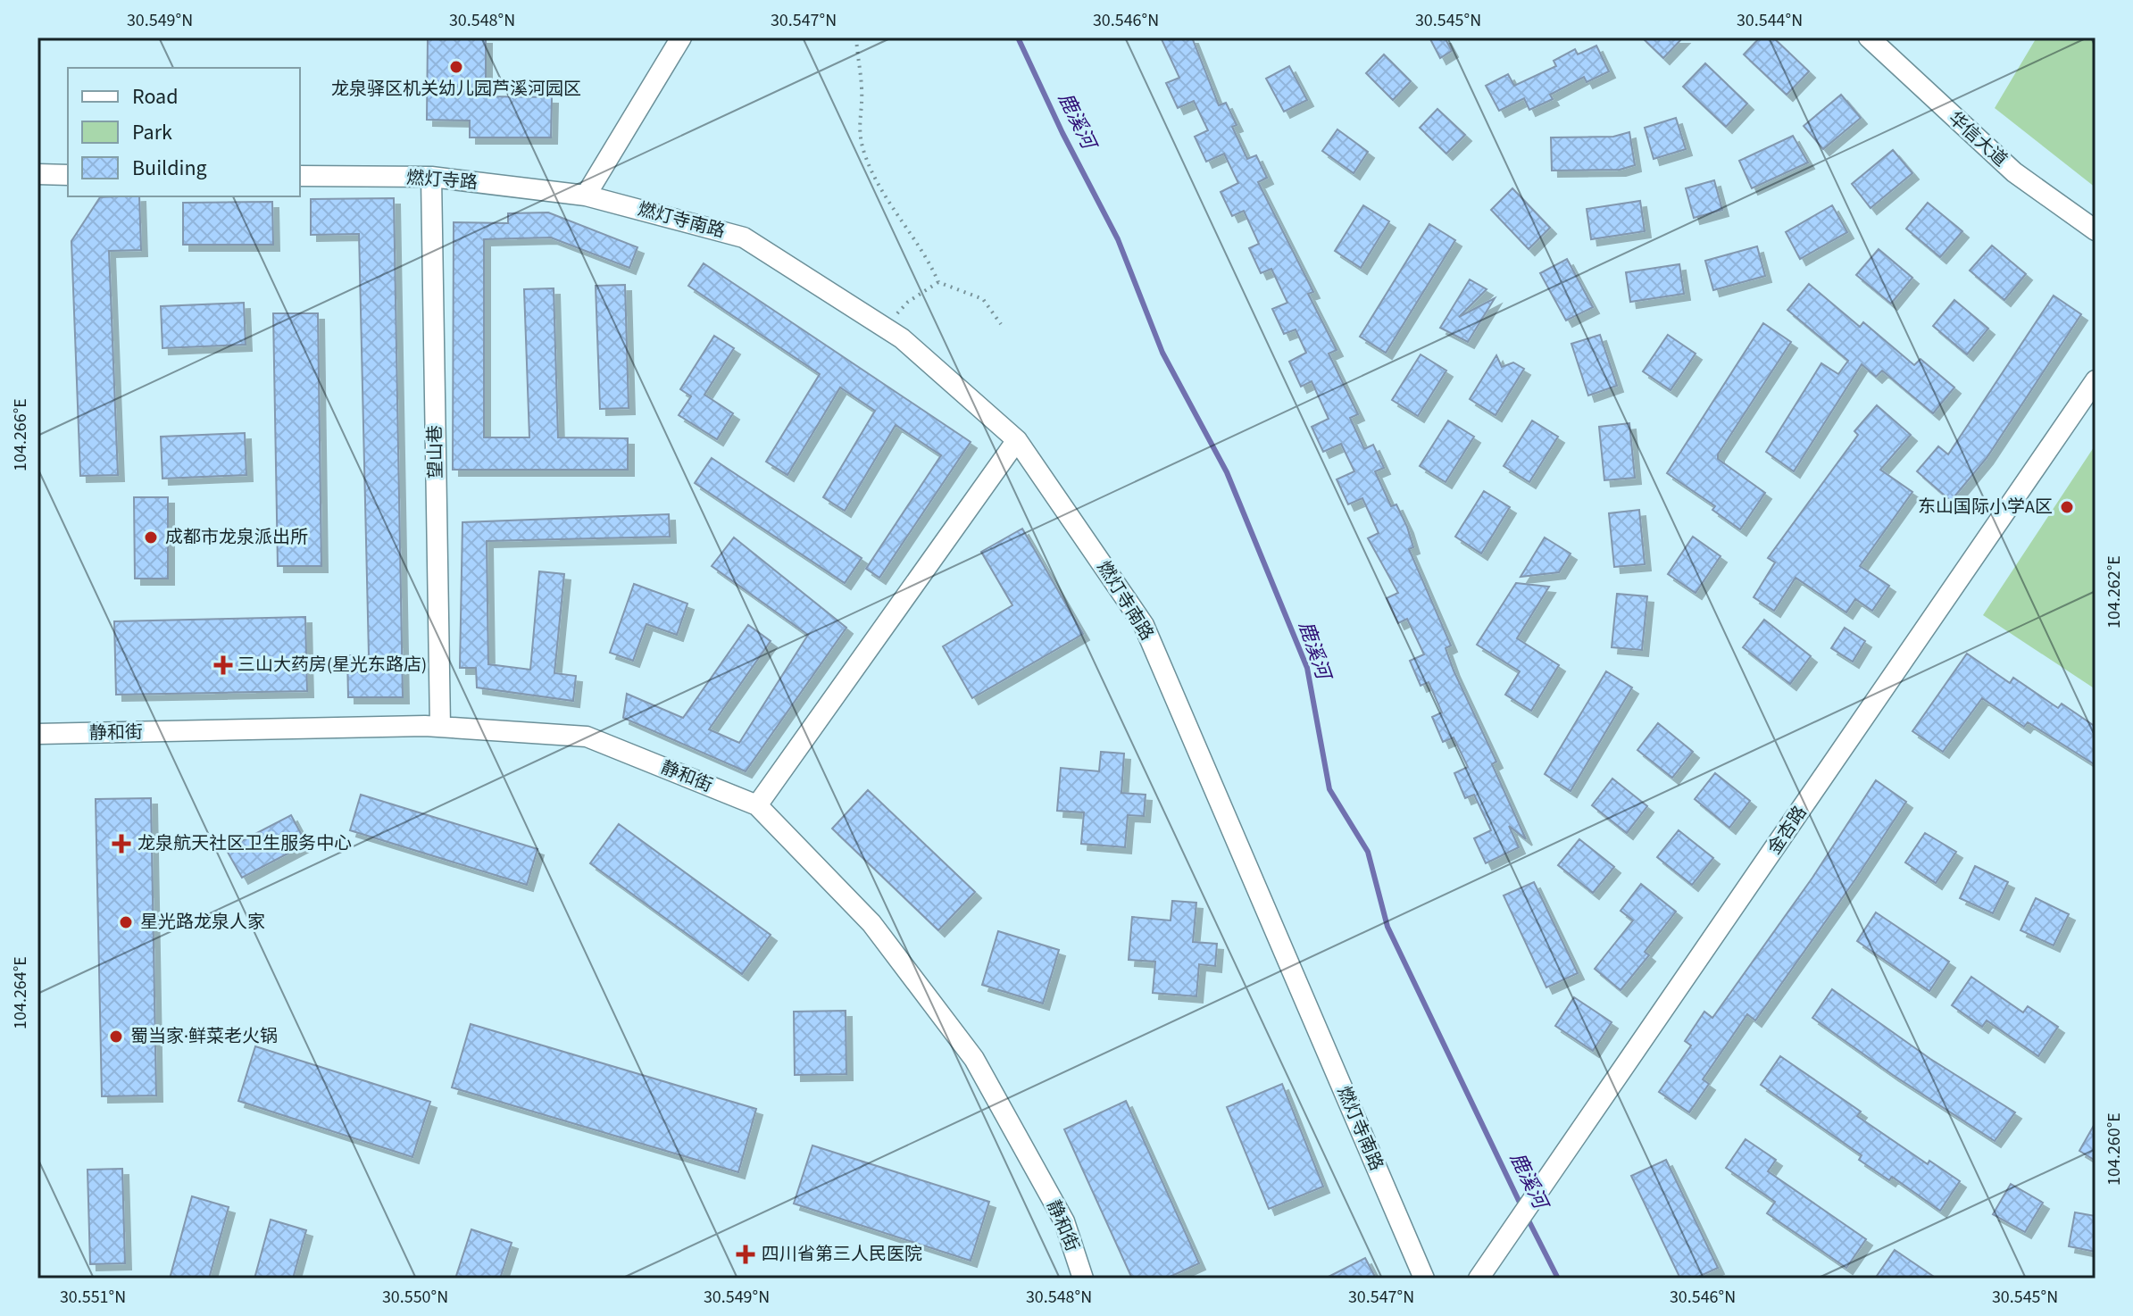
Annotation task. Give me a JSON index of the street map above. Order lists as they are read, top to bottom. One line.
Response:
{"streets":{"street":["华信大道","燃灯寺路","燃灯寺南路","望山巷","静和街","金杏路"]},"crossings":[["燃灯寺路","燃灯寺南路"],["燃灯寺路","望山巷"],["望山巷","静和街"]],"water":["鹿溪河"],"places":{"other":["龙泉驿区机关幼儿园芦溪河园区","东山国际小学A区","成都市龙泉派出所","星光路龙泉人家","蜀当家·鲜菜老火锅"],"health":["三山大药房(星光东路店)","龙泉航天社区卫生服务中心","四川省第三人民医院"]},"legend":["Road","Park","Building"],"coordinates":["30.549°N","30.548°N","30.547°N","30.546°N","30.545°N","30.544°N","104.266°E","104.262°E","104.264°E","104.260°E","30.551°N","30.550°N"]}
